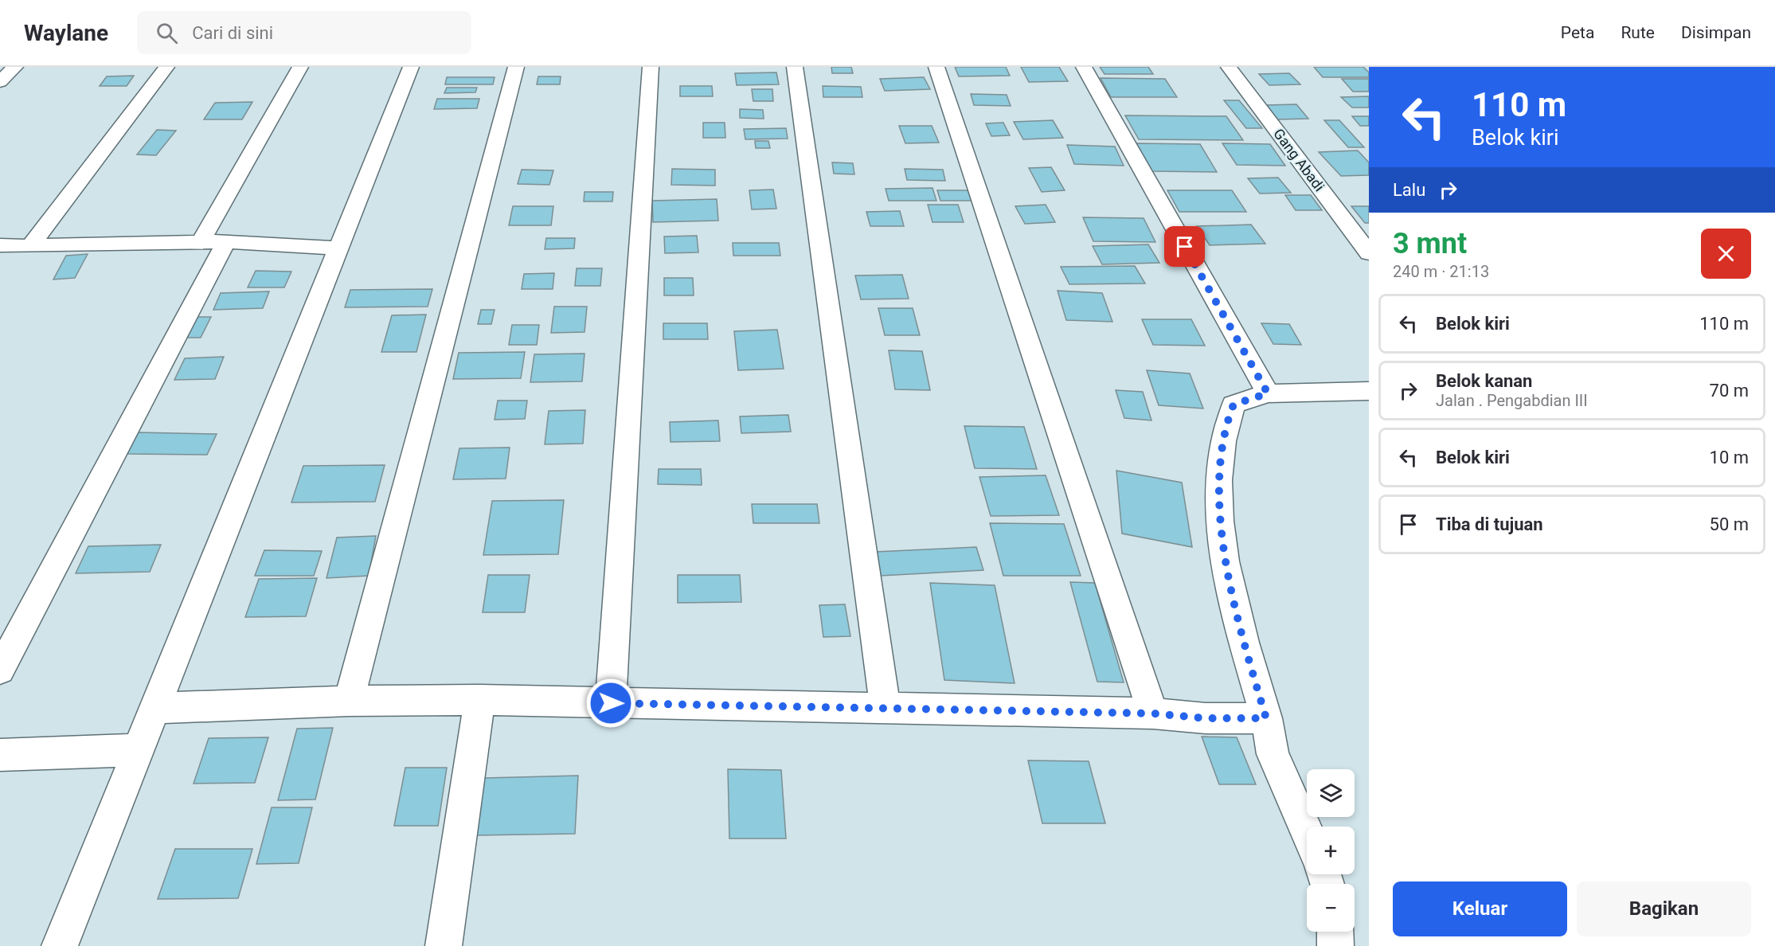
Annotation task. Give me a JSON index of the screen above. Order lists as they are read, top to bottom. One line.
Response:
{"streets":{"street":["Gang Abadi"]},"page":{"header":"Waylane","search":"Cari di sini","nav":["Peta","Rute","Disimpan"],"turn":["110 m","Belok kiri"],"then":"Lalu","heading":["3 mnt","240 m · 21:13"],"list":[{"name":"Belok kiri","value":"110 m"},{"name":"Belok kanan","note":"Jalan . Pengabdian III","value":"70 m"},{"name":"Belok kiri","value":"10 m"},{"name":"Tiba di tujuan","value":"50 m"}],"map_buttons":["+","−"],"buttons":["Keluar","Bagikan"]}}
